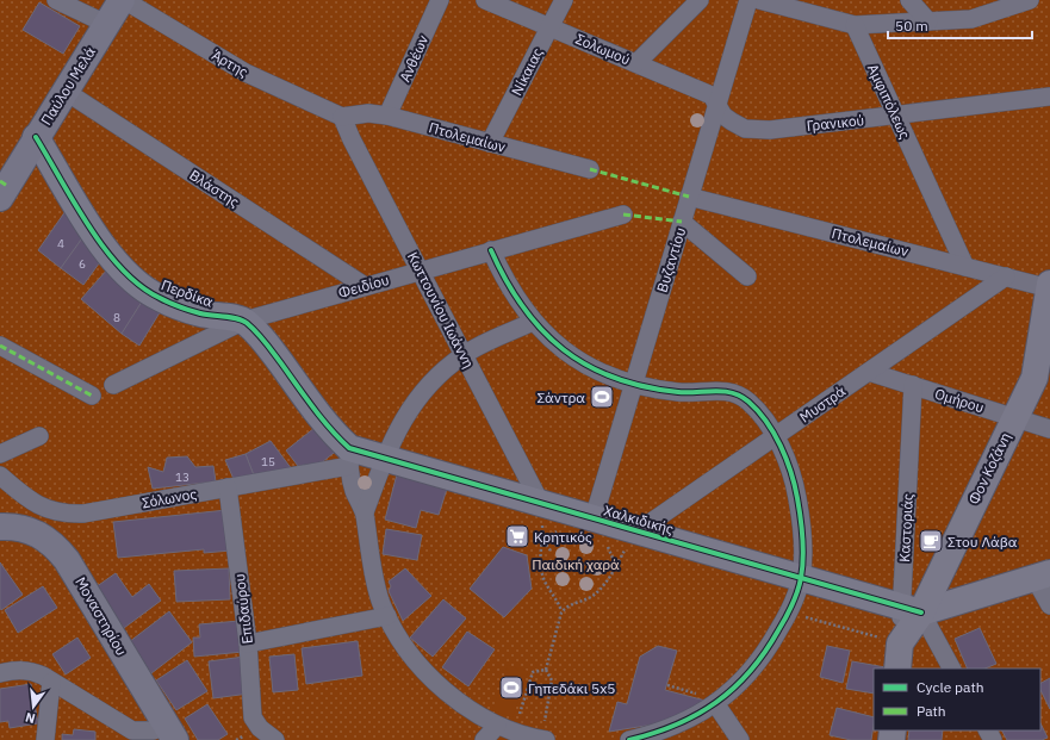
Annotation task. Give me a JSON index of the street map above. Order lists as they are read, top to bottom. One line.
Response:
{"streets":{"main road":["Παύλου Μελά","Μοναστηρίου"],"street":["Σολωμού","Ανθέων","Άρτης","Νίκαιας","Αμφιπόλεως","Γρανικού","Πτολεμαίων","Βλάστης","Βυζαντίου","Φειδίου","Περδίκα","Κωττουνίου Ιωάννη","Ομήρου","Μυστρά","Φον Κοζάνη","Σόλωνος","Χαλκιδικής","Καστοριάς","Επιδαύρου"]},"crossings":[["Σολωμού","Νίκαιας"],["Σολωμού","Γρανικού"],["Σολωμού","Βυζαντίου"],["Ανθέων","Πτολεμαίων"],["Άρτης","Παύλου Μελά"],["Άρτης","Πτολεμαίων"],["Άρτης","Κωττουνίου Ιωάννη"],["Νίκαιας","Πτολεμαίων"],["Παύλου Μελά","Βλάστης"],["Παύλου Μελά","Περδίκα"],["Αμφιπόλεως","Γρανικού"],["Αμφιπόλεως","Πτολεμαίων"],["Γρανικού","Βυζαντίου"],["Πτολεμαίων","Βυζαντίου"],["Πτολεμαίων","Κωττουνίου Ιωάννη"],["Πτολεμαίων","Μυστρά"],["Πτολεμαίων","Φον Κοζάνη"],["Βλάστης","Φειδίου"],["Βυζαντίου","Χαλκιδικής"],["Φειδίου","Περδίκα"],["Φειδίου","Κωττουνίου Ιωάννη"],["Κωττουνίου Ιωάννη","Χαλκιδικής"],["Ομήρου","Μυστρά"],["Ομήρου","Φον Κοζάνη"],["Ομήρου","Καστοριάς"],["Μυστρά","Χαλκιδικής"],["Φον Κοζάνη","Χαλκιδικής"],["Φον Κοζάνη","Καστοριάς"],["Σόλωνος","Χαλκιδικής"],["Σόλωνος","Επιδαύρου"],["Χαλκιδικής","Καστοριάς"]],"parks":["Παιδική χαρά"],"places":{"sports":["Σάντρα","Γηπεδάκι 5x5"],"supermarket":["Κρητικός"],"cafe":["Στου Λάβα"]},"house_numbers":["4","6","8","15","13"],"legend":["Cycle path","Path"],"scale_bar":"50 m","north":"bottom"}
